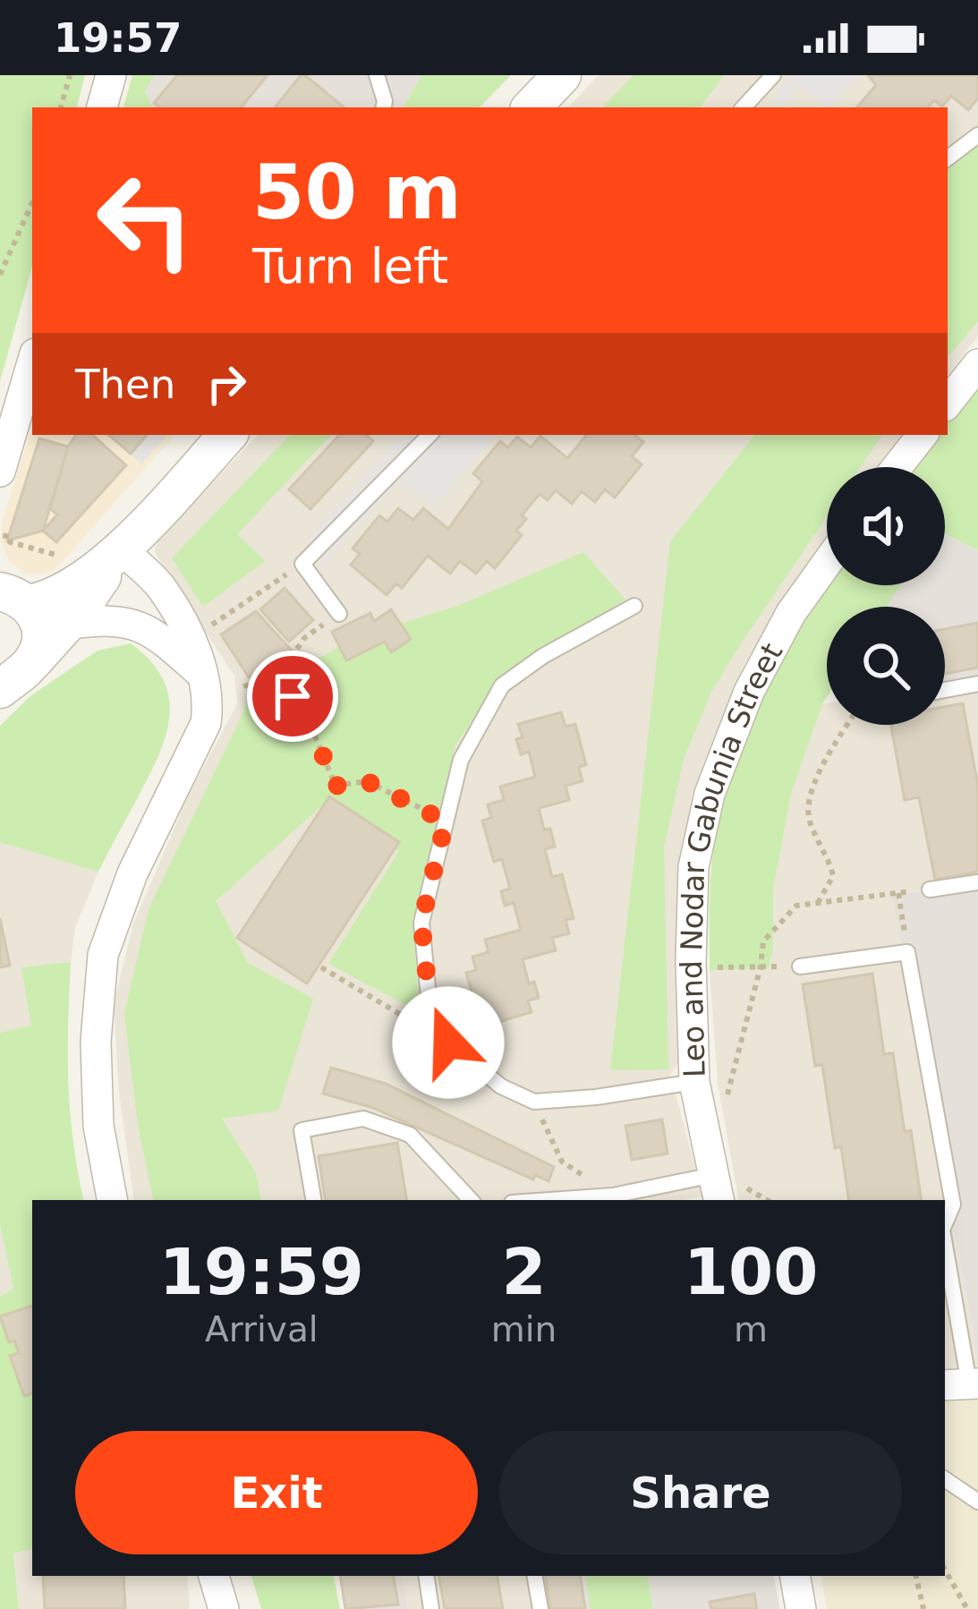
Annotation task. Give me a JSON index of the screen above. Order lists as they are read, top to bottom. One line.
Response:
{"streets":{"street":["Leo and Nodar Gabunia Street"]},"page":{"status":"19:57","turn":["50 m","Turn left"],"then":"Then","eta":["19:59","Arrival","2","min","100","m"],"buttons":["Exit","Share"]}}
